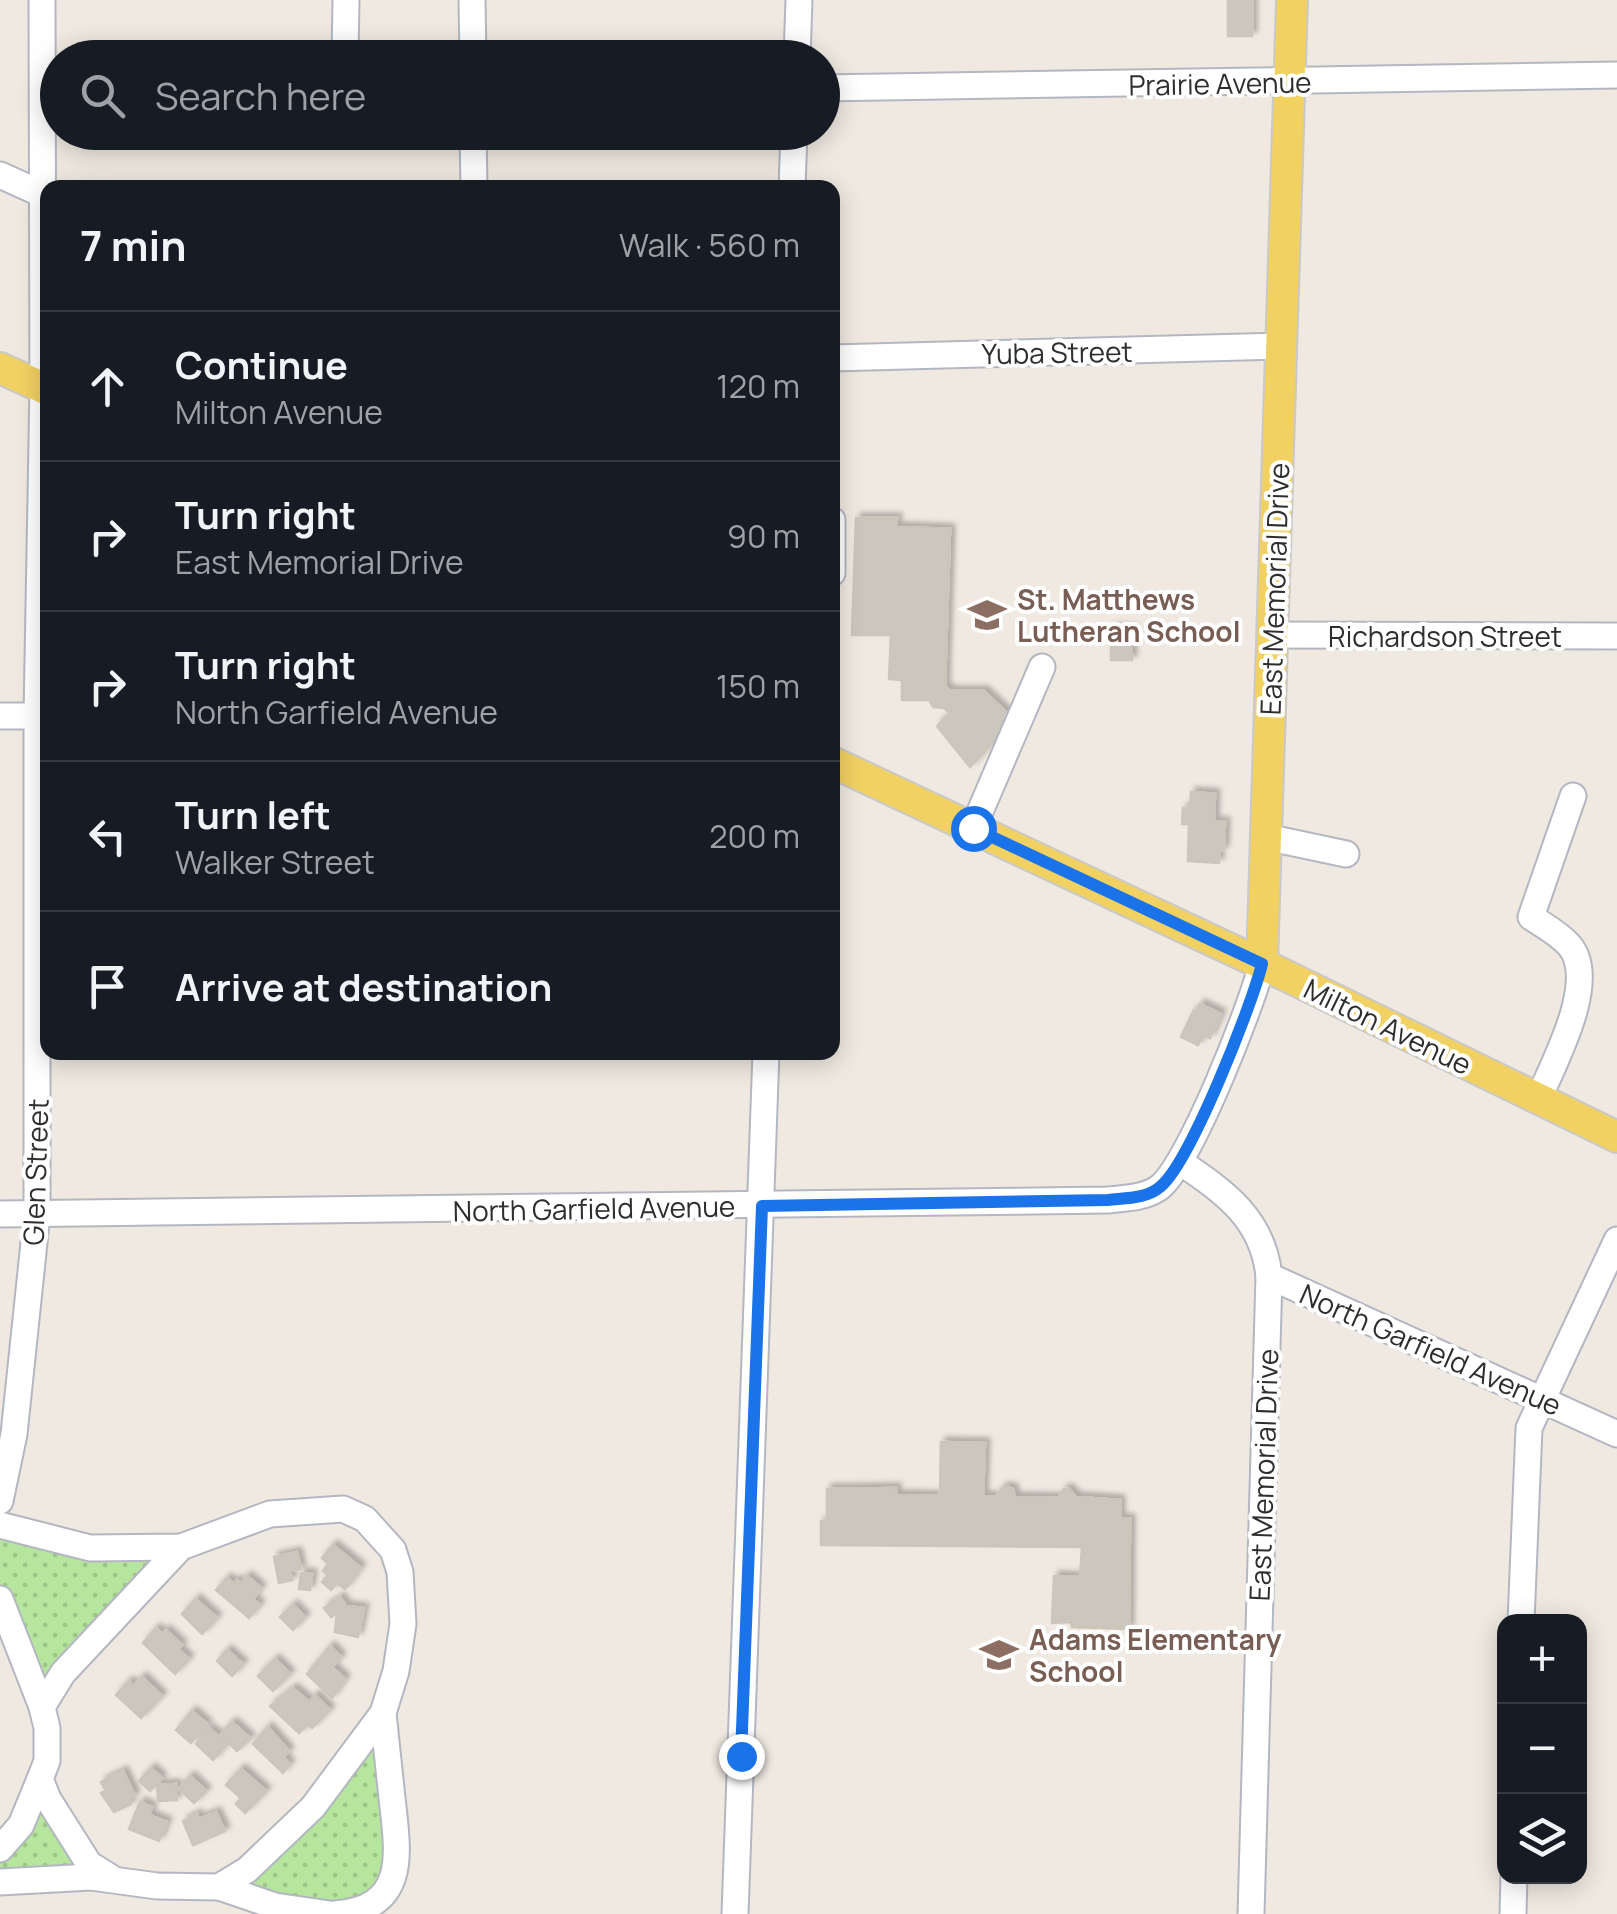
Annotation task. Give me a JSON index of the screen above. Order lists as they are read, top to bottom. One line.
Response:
{"streets":{"main road":["East Memorial Drive","Milton Avenue"],"street":["Prairie Avenue","Yuba Street","Richardson Street","Glen Street","North Garfield Avenue"]},"crossings":[["Prairie Avenue","East Memorial Drive"],["Yuba Street","East Memorial Drive"],["East Memorial Drive","Richardson Street"],["East Memorial Drive","Milton Avenue"],["East Memorial Drive","North Garfield Avenue"],["Glen Street","North Garfield Avenue"]],"places":{"school or university":["St. Matthews Lutheran School","Adams Elementary School"]},"page":{"search":"Search here","heading":["7 min","Walk · 560 m"],"list":[["Continue","Milton Avenue","120 m"],["Turn right","East Memorial Drive","90 m"],["Turn right","North Garfield Avenue","150 m"],["Turn left","Walker Street","200 m"],"Arrive at destination"],"map_buttons":["+","−"]}}
